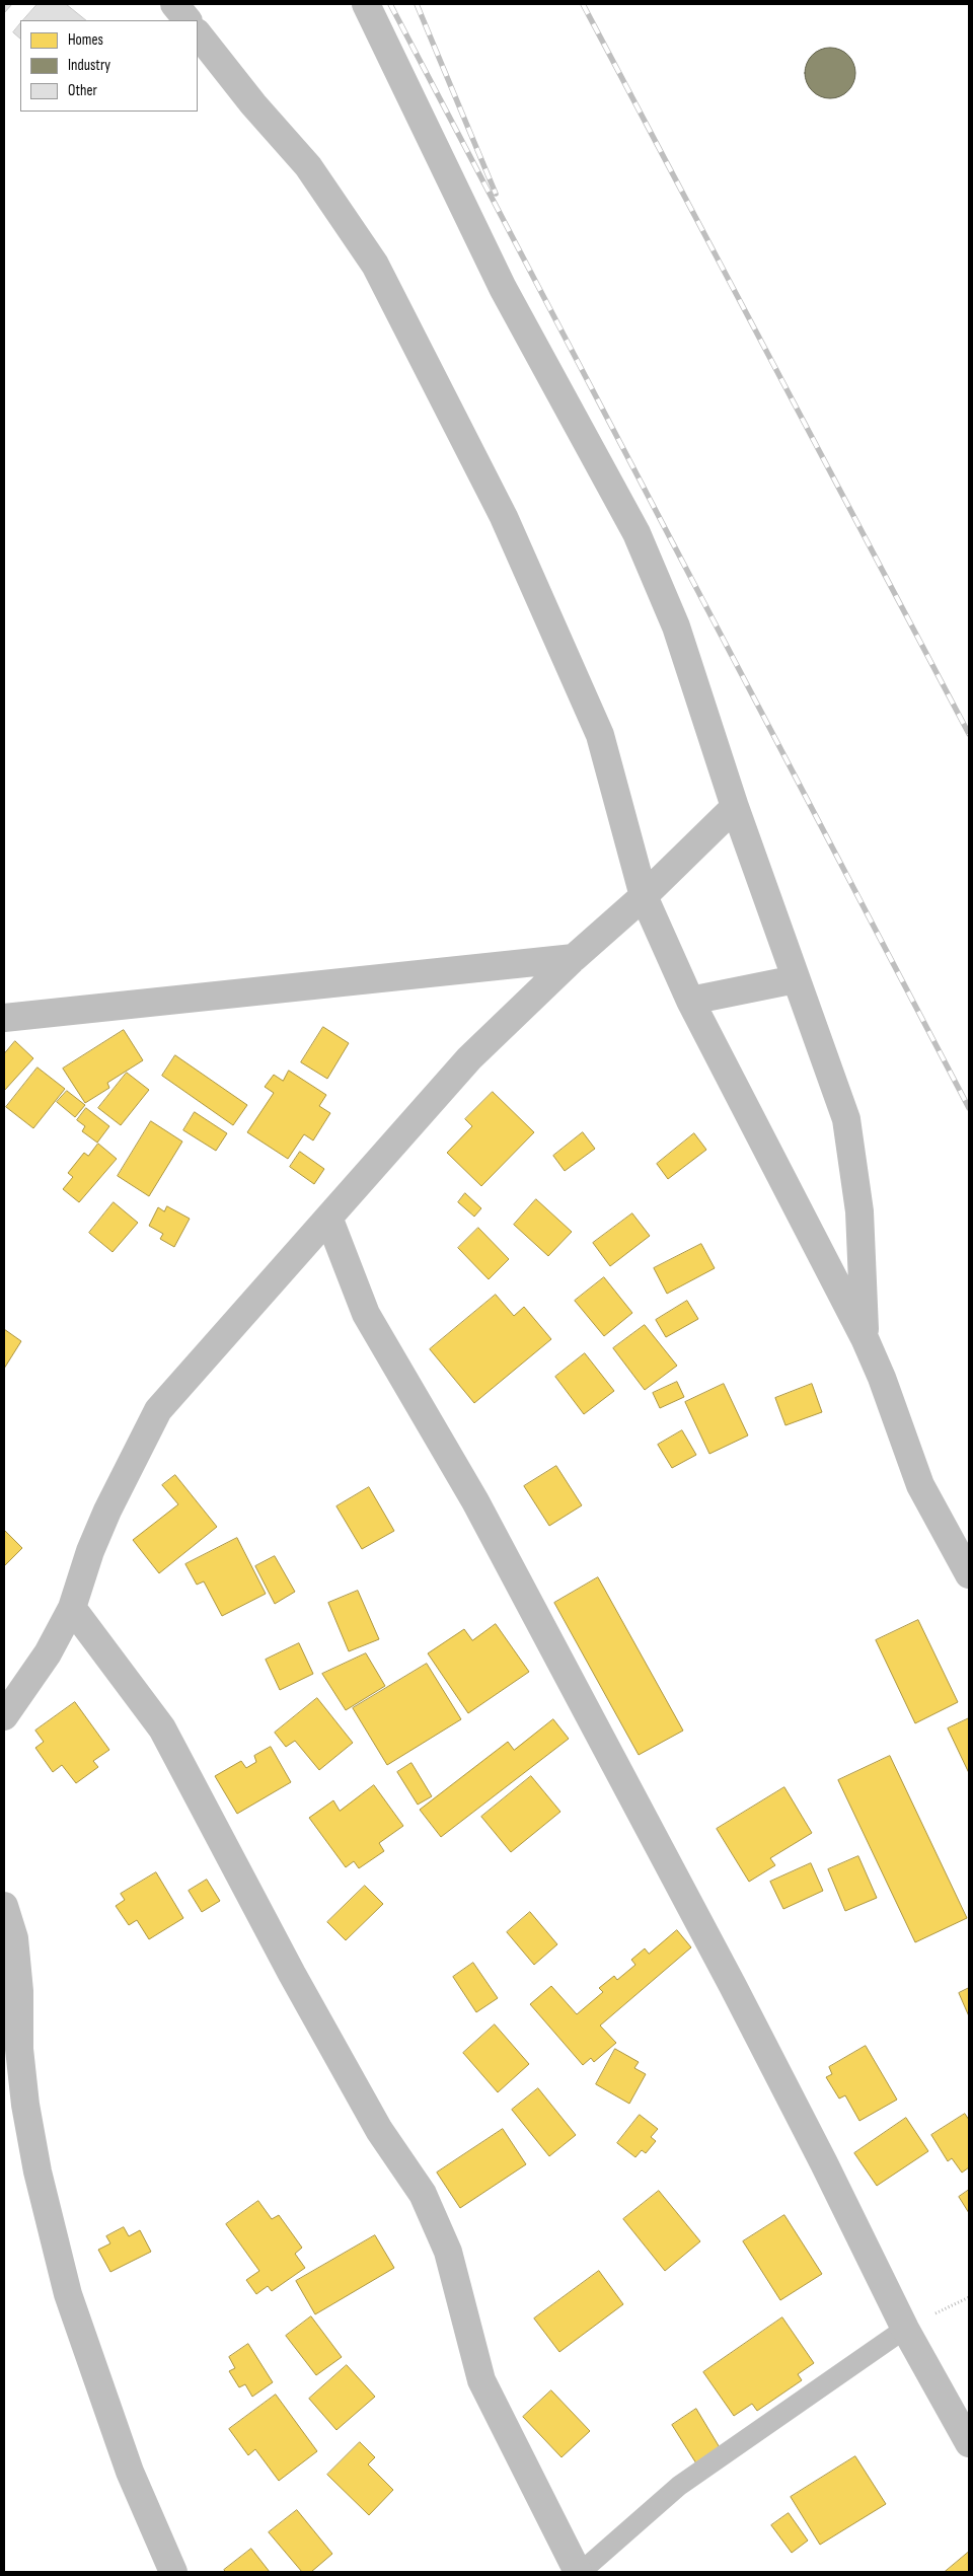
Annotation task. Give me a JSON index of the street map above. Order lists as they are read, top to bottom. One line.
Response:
{"legend":["Homes","Industry","Other"]}
